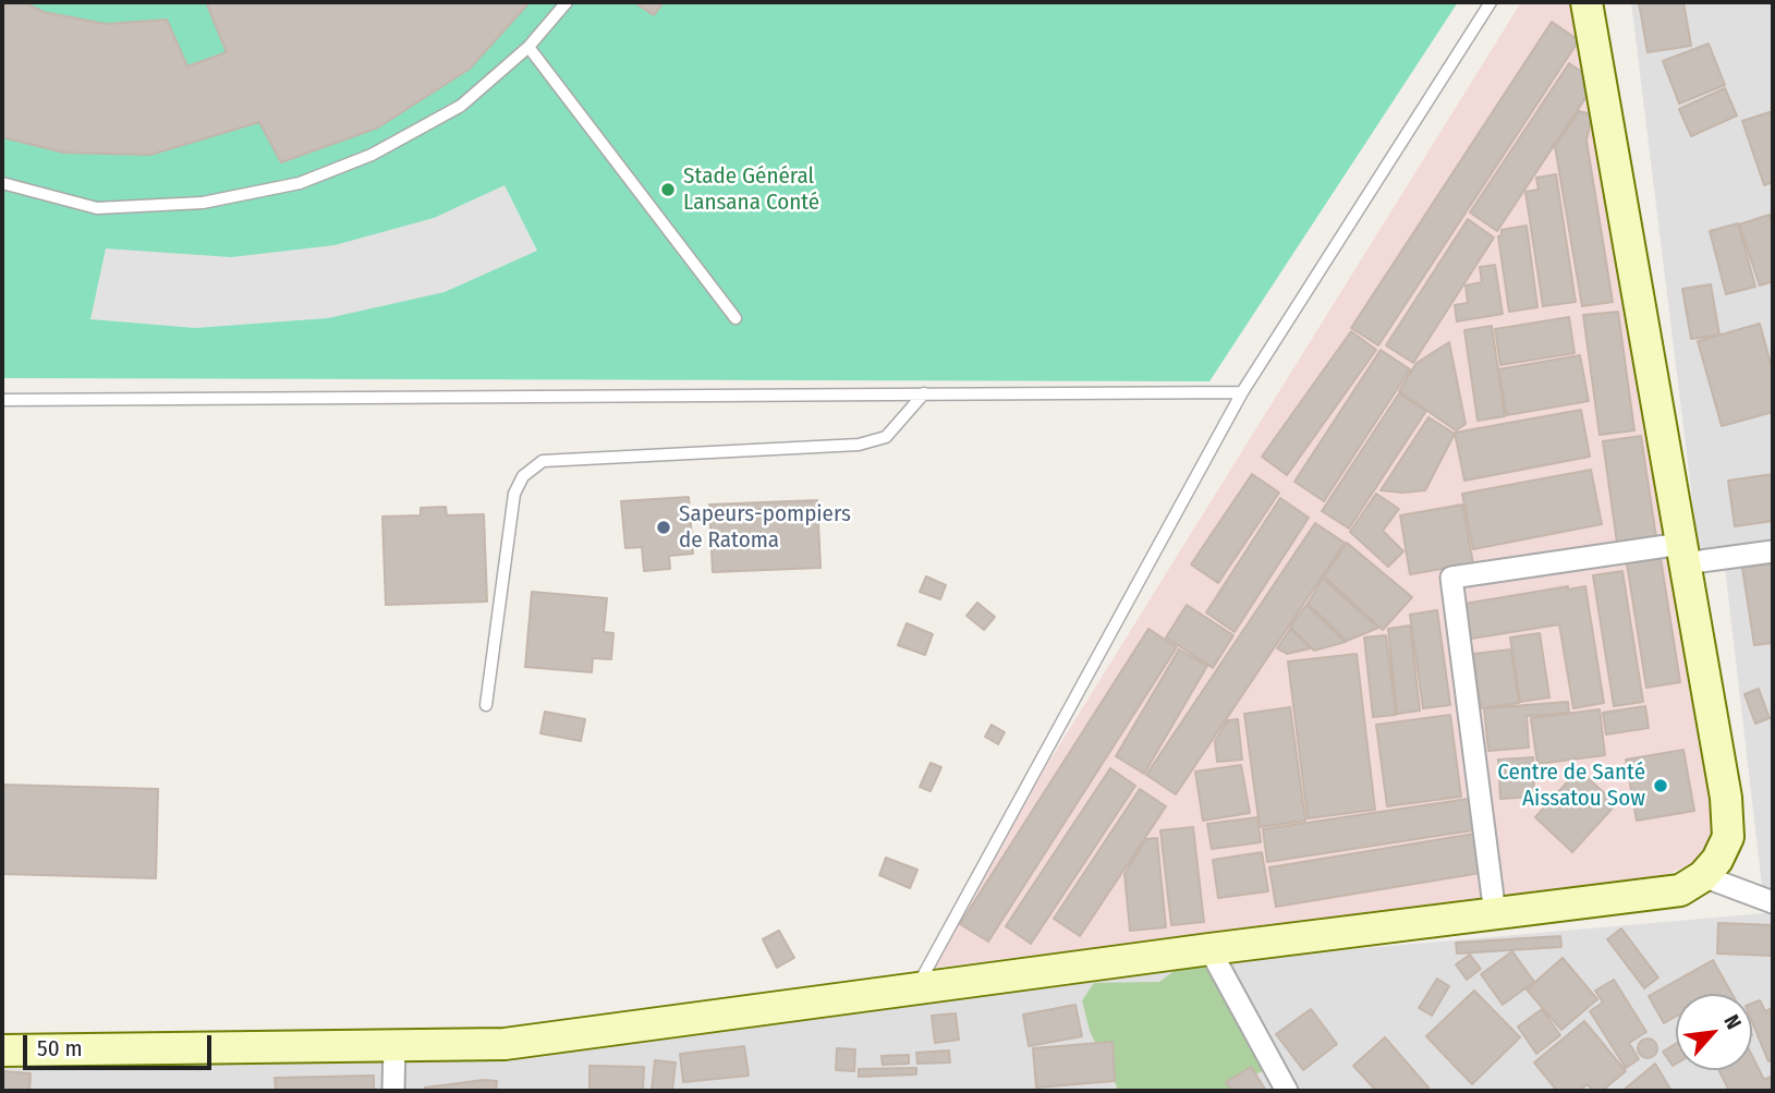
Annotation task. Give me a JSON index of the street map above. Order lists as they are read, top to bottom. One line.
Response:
{"places":["Stade Général Lansana Conté","Sapeurs-pompiers de Ratoma","Centre de Santé Aissatou Sow"],"scale_bar":"50 m","north":"top right"}
